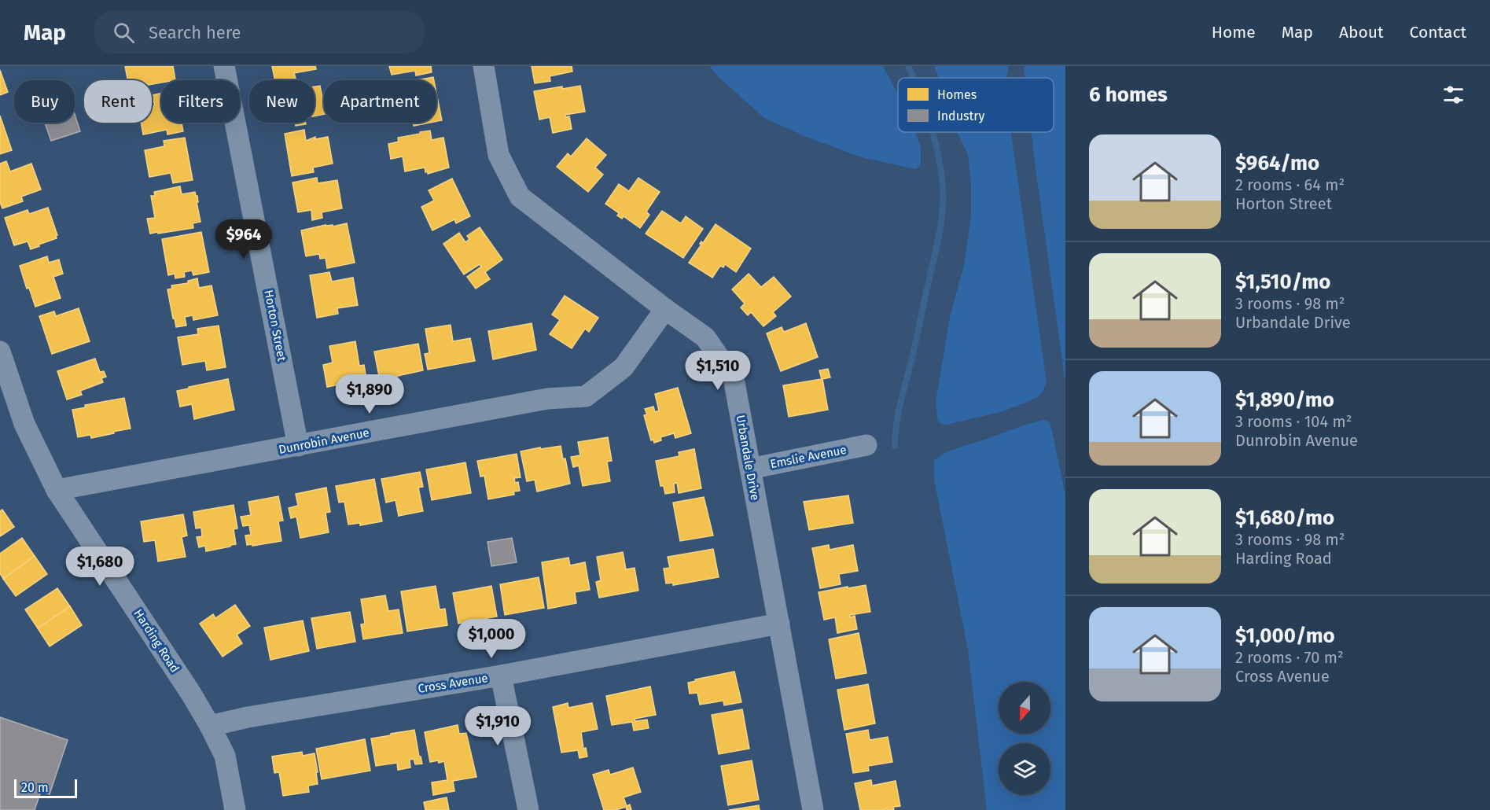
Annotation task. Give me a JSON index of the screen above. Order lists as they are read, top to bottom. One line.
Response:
{"streets":{"street":["Horton Street","Dunrobin Avenue","Emslie Avenue","Urbandale Drive","Harding Road","Cross Avenue"]},"crossings":[["Horton Street","Dunrobin Avenue"],["Dunrobin Avenue","Urbandale Drive"],["Dunrobin Avenue","Harding Road"],["Emslie Avenue","Urbandale Drive"],["Urbandale Drive","Cross Avenue"],["Harding Road","Cross Avenue"]],"legend":["Homes","Industry"],"scale_bar":"20 m","north":"bottom","page":{"header":"Map","search":"Search here","nav":["Home","Map","About","Contact"],"heading":"6 homes","chip":["Buy","Rent","Filters","New","Apartment"],"list":[{"name":"$964/mo","note":"2 rooms · 64 m² · Horton Street"},{"name":"$1,510/mo","note":"3 rooms · 98 m² · Urbandale Drive"},{"name":"$1,890/mo","note":"3 rooms · 104 m² · Dunrobin Avenue"},{"name":"$1,680/mo","note":"3 rooms · 98 m² · Harding Road"},{"name":"$1,000/mo","note":"2 rooms · 70 m² · Cross Avenue"}],"price":["$964","$1,510","$1,890","$1,680","$1,000","$1,910"],"scale":"20 m"}}
